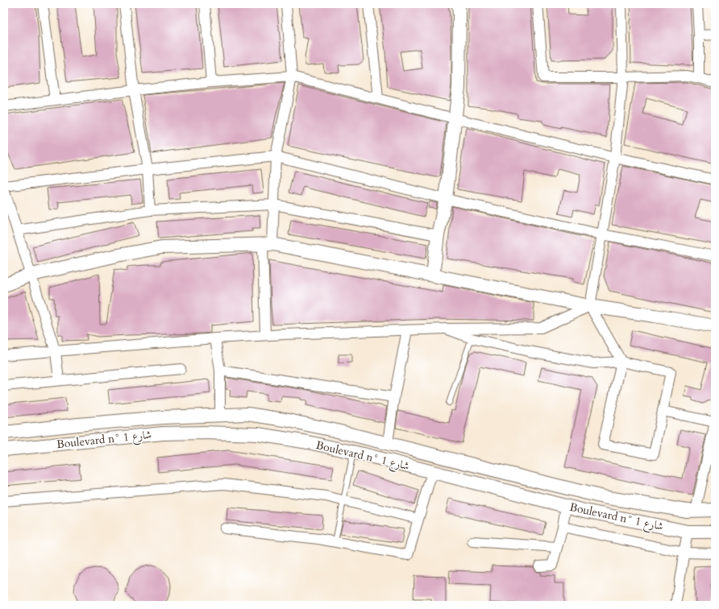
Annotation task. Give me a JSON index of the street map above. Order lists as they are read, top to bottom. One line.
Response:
{"streets":{"main road":["Boulevard n° شارع 1"]}}
